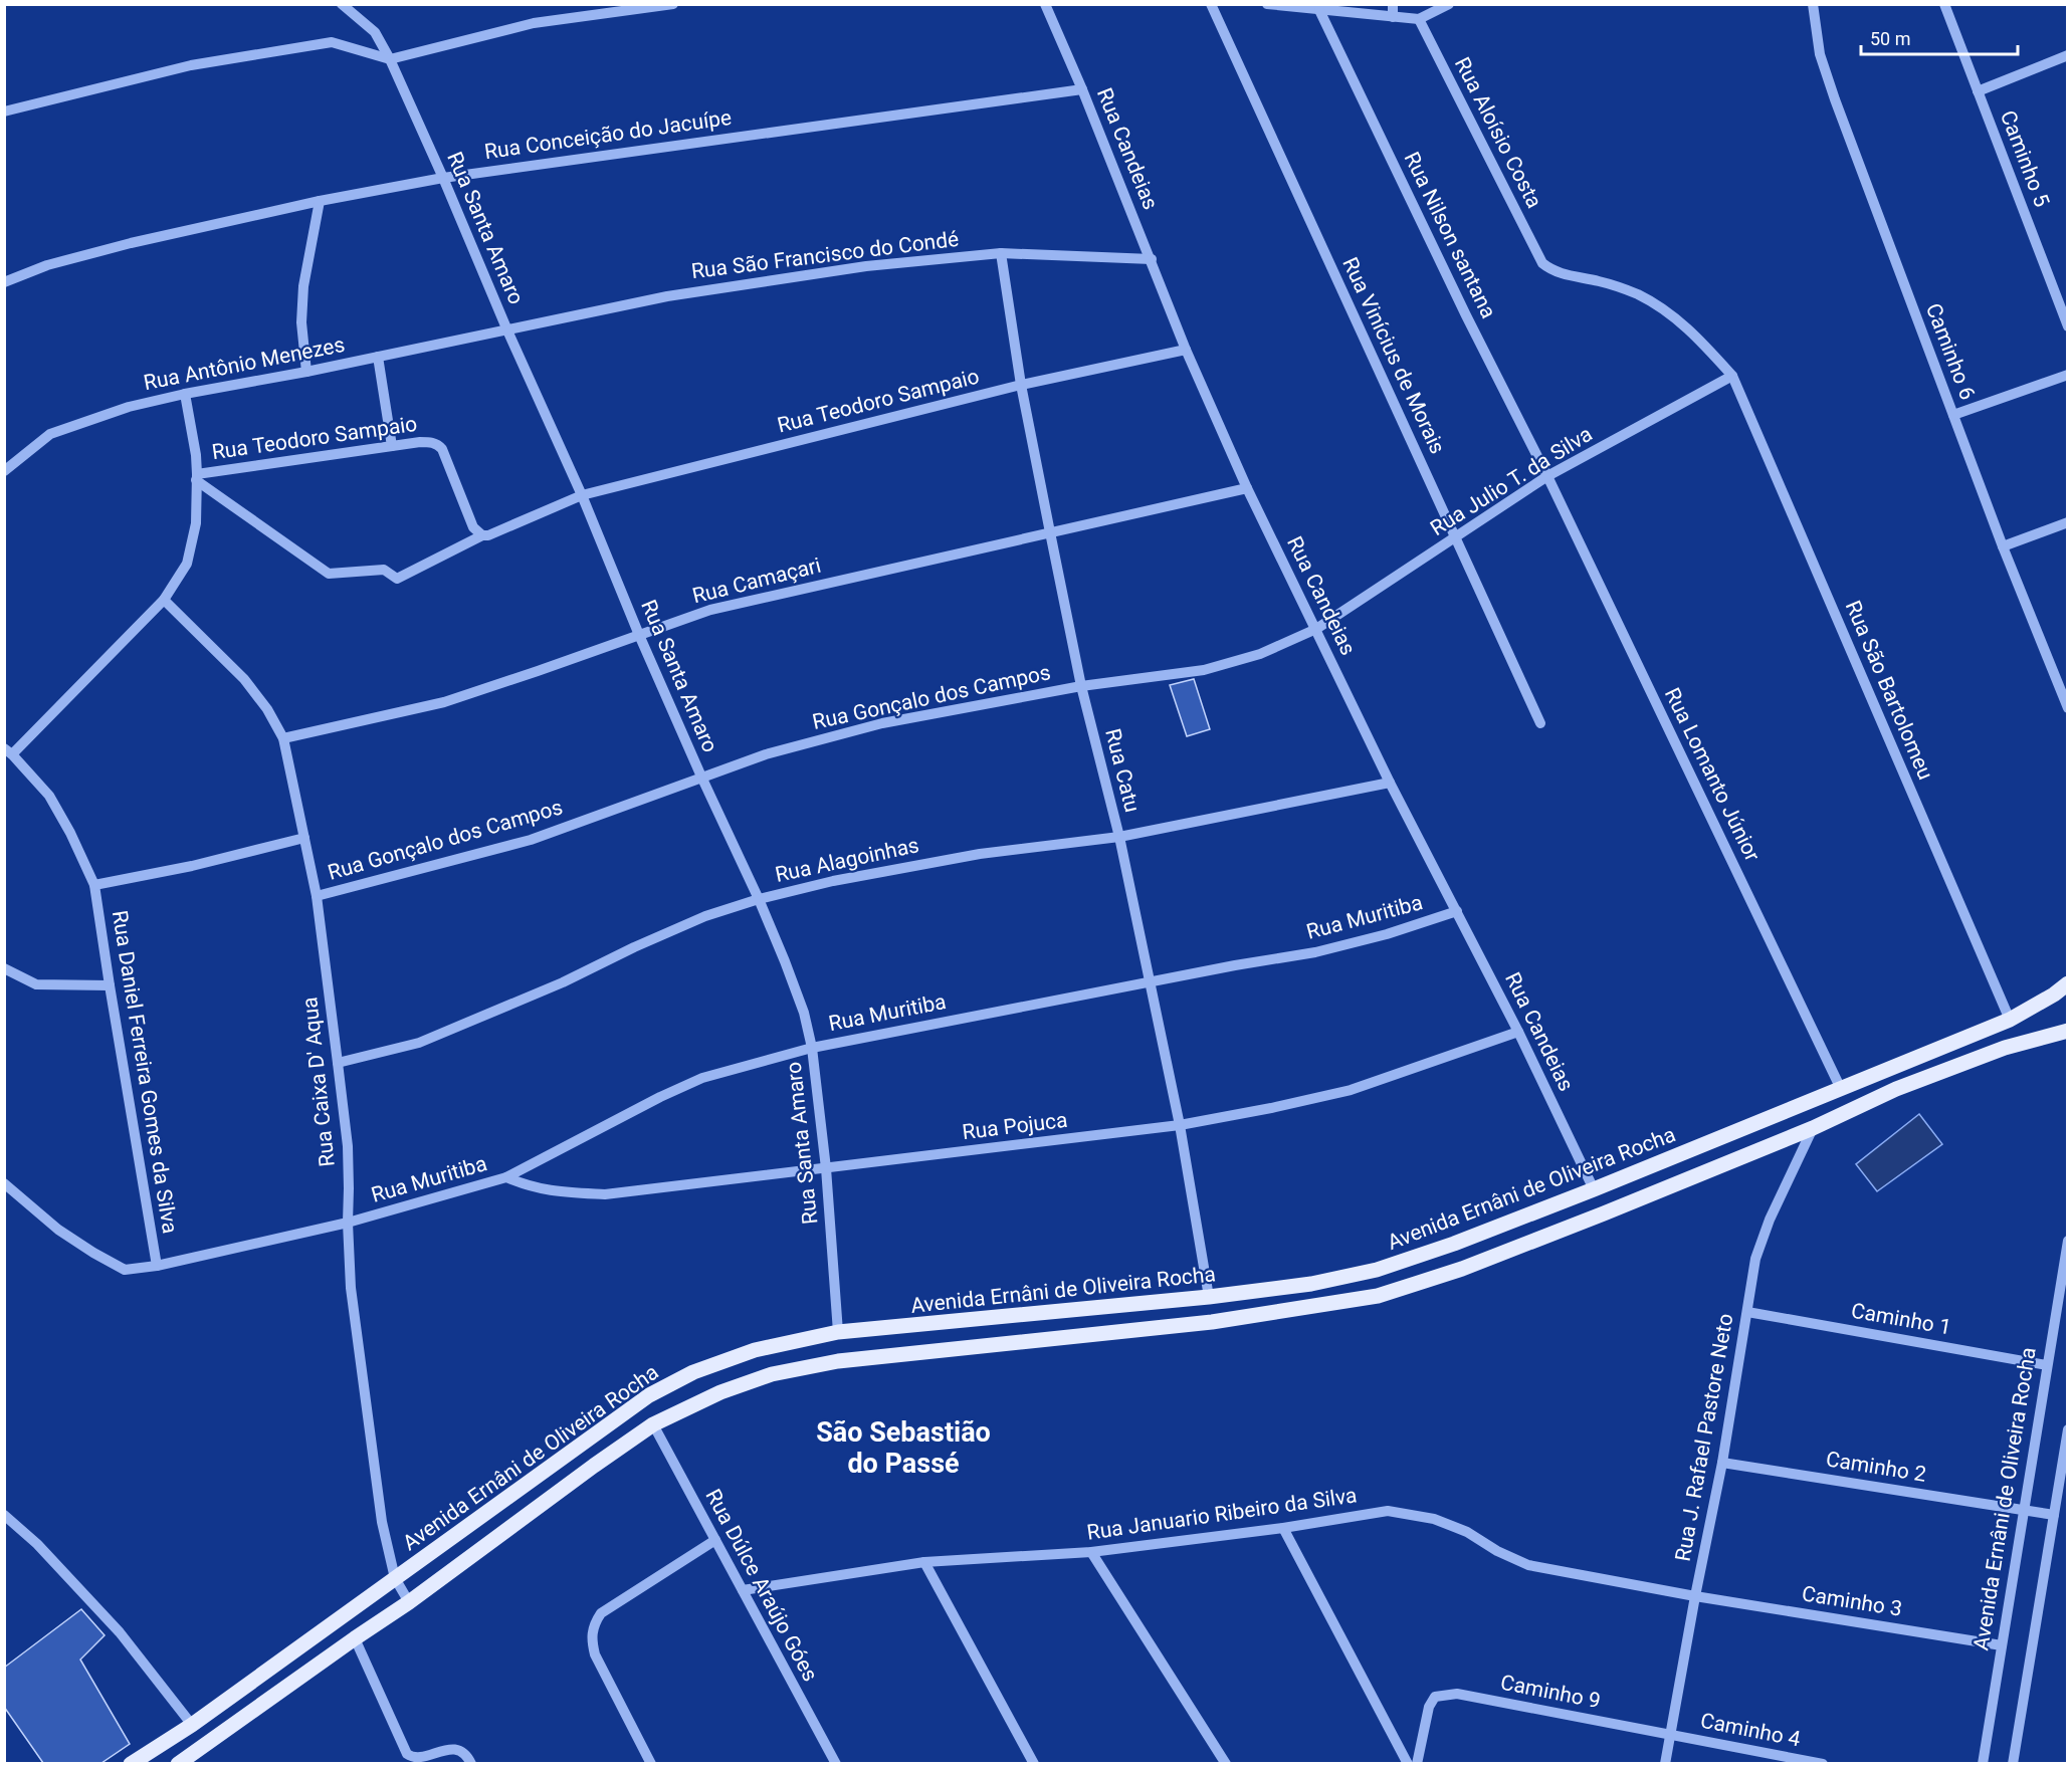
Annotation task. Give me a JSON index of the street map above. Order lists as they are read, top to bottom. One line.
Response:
{"streets":{"main road":["Avenida Ernâni de Oliveira Rocha"],"street":["Rua Aloísio Costa","Rua Conceição do Jacuípe","Rua Candeias","Caminho 5","Rua Santa Amaro","Rua Nilson santana","Rua São Francisco do Condé","Caminho 6","Rua Vinícius de Morais","Rua Antônio Menezes","Rua Teodoro Sampaio","Rua Julio T. da Silva","Rua Camaçari","Rua São Bartolomeu","Rua Gonçalo dos Campos","Rua Catu","Rua Lomanto Júnior","Rua Alagoinhas","Rua Muritiba","Rua Daniel Ferreira Gomes da Silva","Rua Caixa D' Aqua","Rua Pojuca","Caminho 1","Rua J. Rafael Pastore Neto","Caminho 2","Rua Januario Ribeiro da Silva","Rua Dúlce Araújo Góes","Caminho 3","Caminho 9","Caminho 4"]},"crossings":[["Rua Aloísio Costa","Rua Julio T. da Silva"],["Rua Aloísio Costa","Rua São Bartolomeu"],["Rua Conceição do Jacuípe","Rua Candeias"],["Rua Conceição do Jacuípe","Rua Santa Amaro"],["Rua Candeias","Rua São Francisco do Condé"],["Rua Candeias","Rua Teodoro Sampaio"],["Rua Candeias","Rua Julio T. da Silva"],["Rua Candeias","Rua Camaçari"],["Rua Candeias","Rua Gonçalo dos Campos"],["Rua Candeias","Rua Alagoinhas"],["Rua Candeias","Rua Muritiba"],["Rua Candeias","Rua Pojuca"],["Rua Candeias","Avenida Ernâni de Oliveira Rocha"],["Rua Santa Amaro","Rua São Francisco do Condé"],["Rua Santa Amaro","Rua Antônio Menezes"],["Rua Santa Amaro","Rua Teodoro Sampaio"],["Rua Santa Amaro","Rua Camaçari"],["Rua Santa Amaro","Rua Gonçalo dos Campos"],["Rua Santa Amaro","Rua Alagoinhas"],["Rua Santa Amaro","Rua Muritiba"],["Rua Santa Amaro","Rua Pojuca"],["Rua Santa Amaro","Avenida Ernâni de Oliveira Rocha"],["Rua Nilson santana","Rua Julio T. da Silva"],["Rua Nilson santana","Rua Lomanto Júnior"],["Rua São Francisco do Condé","Rua Antônio Menezes"],["Rua São Francisco do Condé","Rua Catu"],["Rua Vinícius de Morais","Rua Julio T. da Silva"],["Rua Teodoro Sampaio","Rua Catu"],["Rua Julio T. da Silva","Rua São Bartolomeu"],["Rua Julio T. da Silva","Rua Gonçalo dos Campos"],["Rua Julio T. da Silva","Rua Lomanto Júnior"],["Rua Camaçari","Rua Catu"],["Rua Camaçari","Rua Caixa D' Aqua"],["Rua São Bartolomeu","Avenida Ernâni de Oliveira Rocha"],["Rua Gonçalo dos Campos","Rua Catu"],["Rua Gonçalo dos Campos","Rua Caixa D' Aqua"],["Rua Catu","Rua Alagoinhas"],["Rua Catu","Rua Muritiba"],["Rua Catu","Rua Pojuca"],["Rua Catu","Avenida Ernâni de Oliveira Rocha"],["Rua Lomanto Júnior","Avenida Ernâni de Oliveira Rocha"],["Rua Alagoinhas","Rua Caixa D' Aqua"],["Rua Muritiba","Rua Daniel Ferreira Gomes da Silva"],["Rua Muritiba","Rua Caixa D' Aqua"],["Rua Muritiba","Rua Pojuca"],["Rua Caixa D' Aqua","Avenida Ernâni de Oliveira Rocha"],["Avenida Ernâni de Oliveira Rocha","Caminho 1"],["Avenida Ernâni de Oliveira Rocha","Rua J. Rafael Pastore Neto"],["Avenida Ernâni de Oliveira Rocha","Caminho 2"],["Avenida Ernâni de Oliveira Rocha","Rua Dúlce Araújo Góes"],["Avenida Ernâni de Oliveira Rocha","Caminho 3"],["Caminho 1","Rua J. Rafael Pastore Neto"],["Rua J. Rafael Pastore Neto","Caminho 2"],["Rua J. Rafael Pastore Neto","Rua Januario Ribeiro da Silva"],["Rua J. Rafael Pastore Neto","Caminho 3"],["Rua J. Rafael Pastore Neto","Caminho 9"],["Rua J. Rafael Pastore Neto","Caminho 4"],["Rua Januario Ribeiro da Silva","Rua Dúlce Araújo Góes"],["Rua Januario Ribeiro da Silva","Caminho 3"],["Caminho 9","Caminho 4"]],"districts":["São Sebastião do Passé"],"scale_bar":"50 m"}
